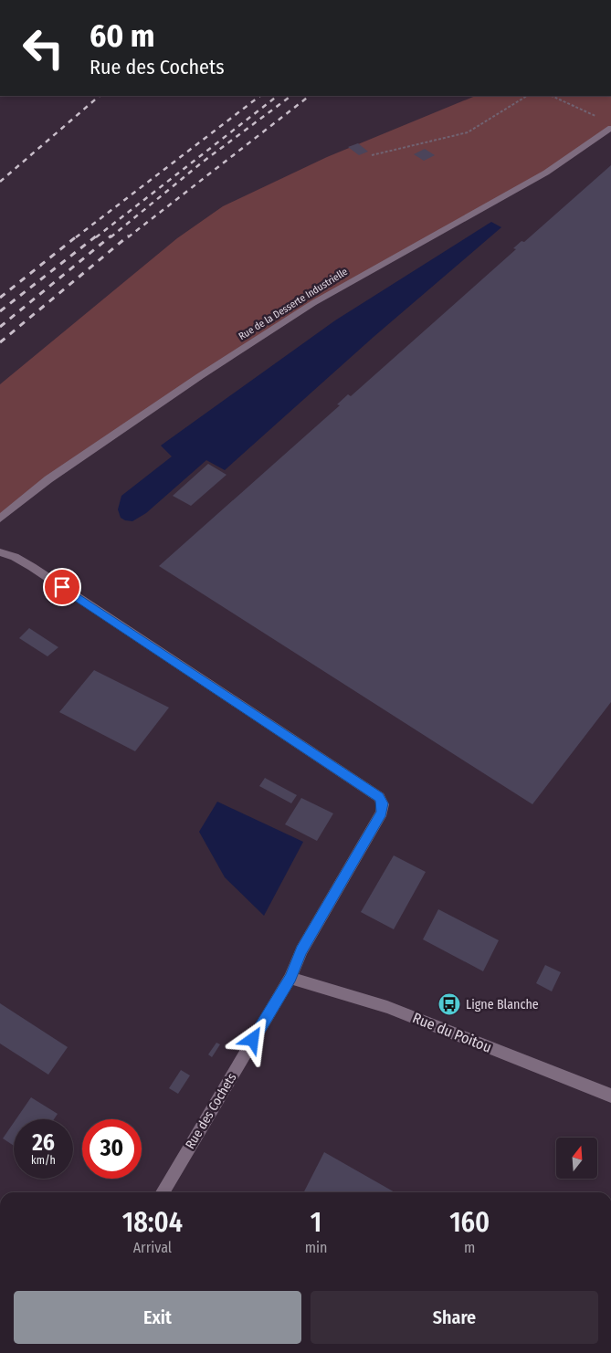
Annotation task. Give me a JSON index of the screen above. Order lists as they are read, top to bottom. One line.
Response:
{"streets":{"street":["Rue de la Desserte Industrielle","Rue du Poitou","Rue des Cochets"]},"crossings":[["Rue du Poitou","Rue des Cochets"]],"places":{"bus stop":["Ligne Blanche"]},"north":"top","page":{"turn":["60 m","Rue des Cochets"],"speed":"26 km/h","limit":"30","eta":["18:04","Arrival","1","min","160","m"],"buttons":["Exit","Share"]}}
